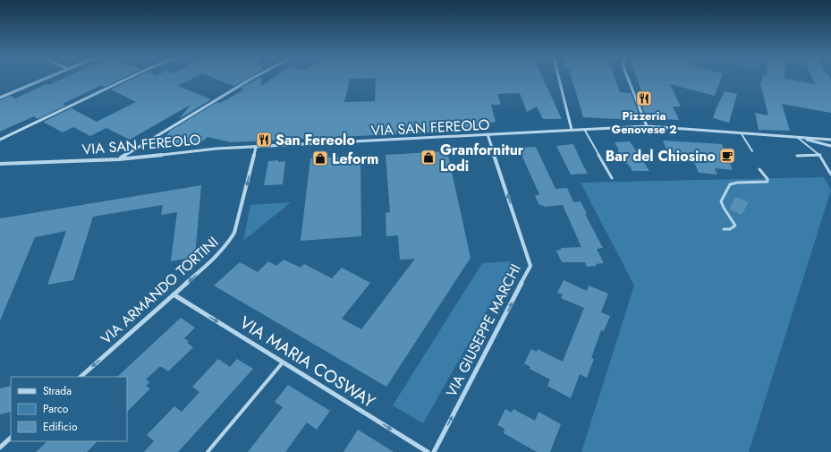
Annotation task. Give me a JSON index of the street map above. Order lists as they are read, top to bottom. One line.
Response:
{"streets":{"street":["VIA SAN FEREOLO","VIA ARMANDO TORTINI","VIA GIUSEPPE MARCHI","VIA MARIA COSWAY"]},"crossings":[["VIA SAN FEREOLO","VIA ARMANDO TORTINI"],["VIA SAN FEREOLO","VIA GIUSEPPE MARCHI"],["VIA ARMANDO TORTINI","VIA MARIA COSWAY"]],"one_way":["VIA ARMANDO TORTINI","VIA GIUSEPPE MARCHI","VIA MARIA COSWAY"],"places":{"restaurant":["Pizzeria Genovese 2","San Fereolo"],"cafe":["Bar del Chiosino"],"shop":["Granfornitur Lodi","Leform"]},"legend":["Strada","Parco","Edificio"]}
